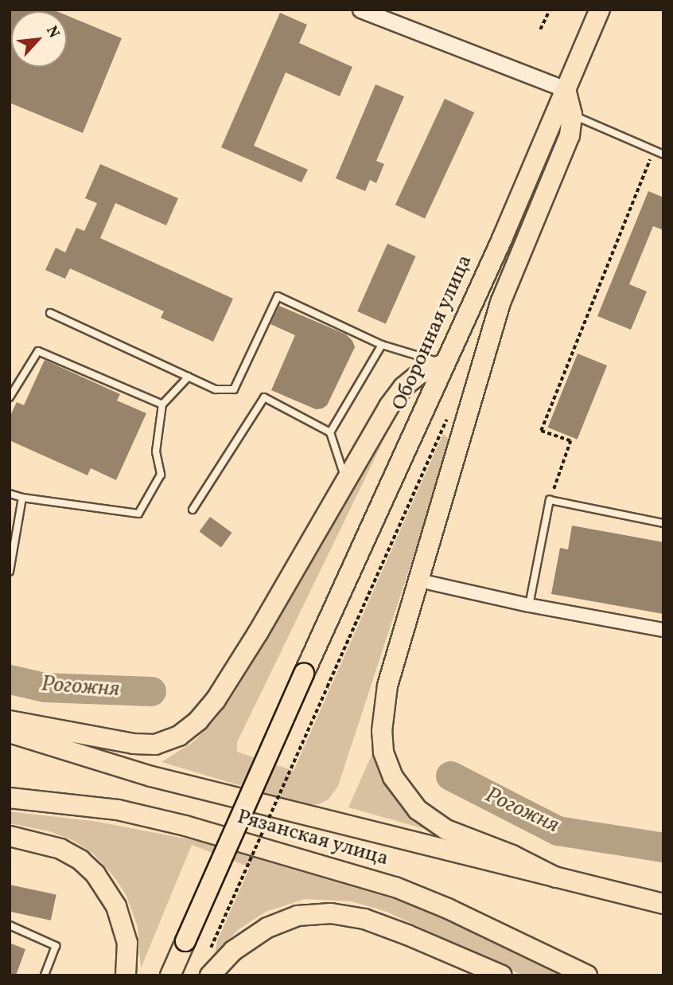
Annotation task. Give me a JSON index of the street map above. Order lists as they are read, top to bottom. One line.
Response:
{"streets":{"main road":["Оборонная улица","Рязанская улица"]},"water":["Рогожня"],"north":"top right"}
